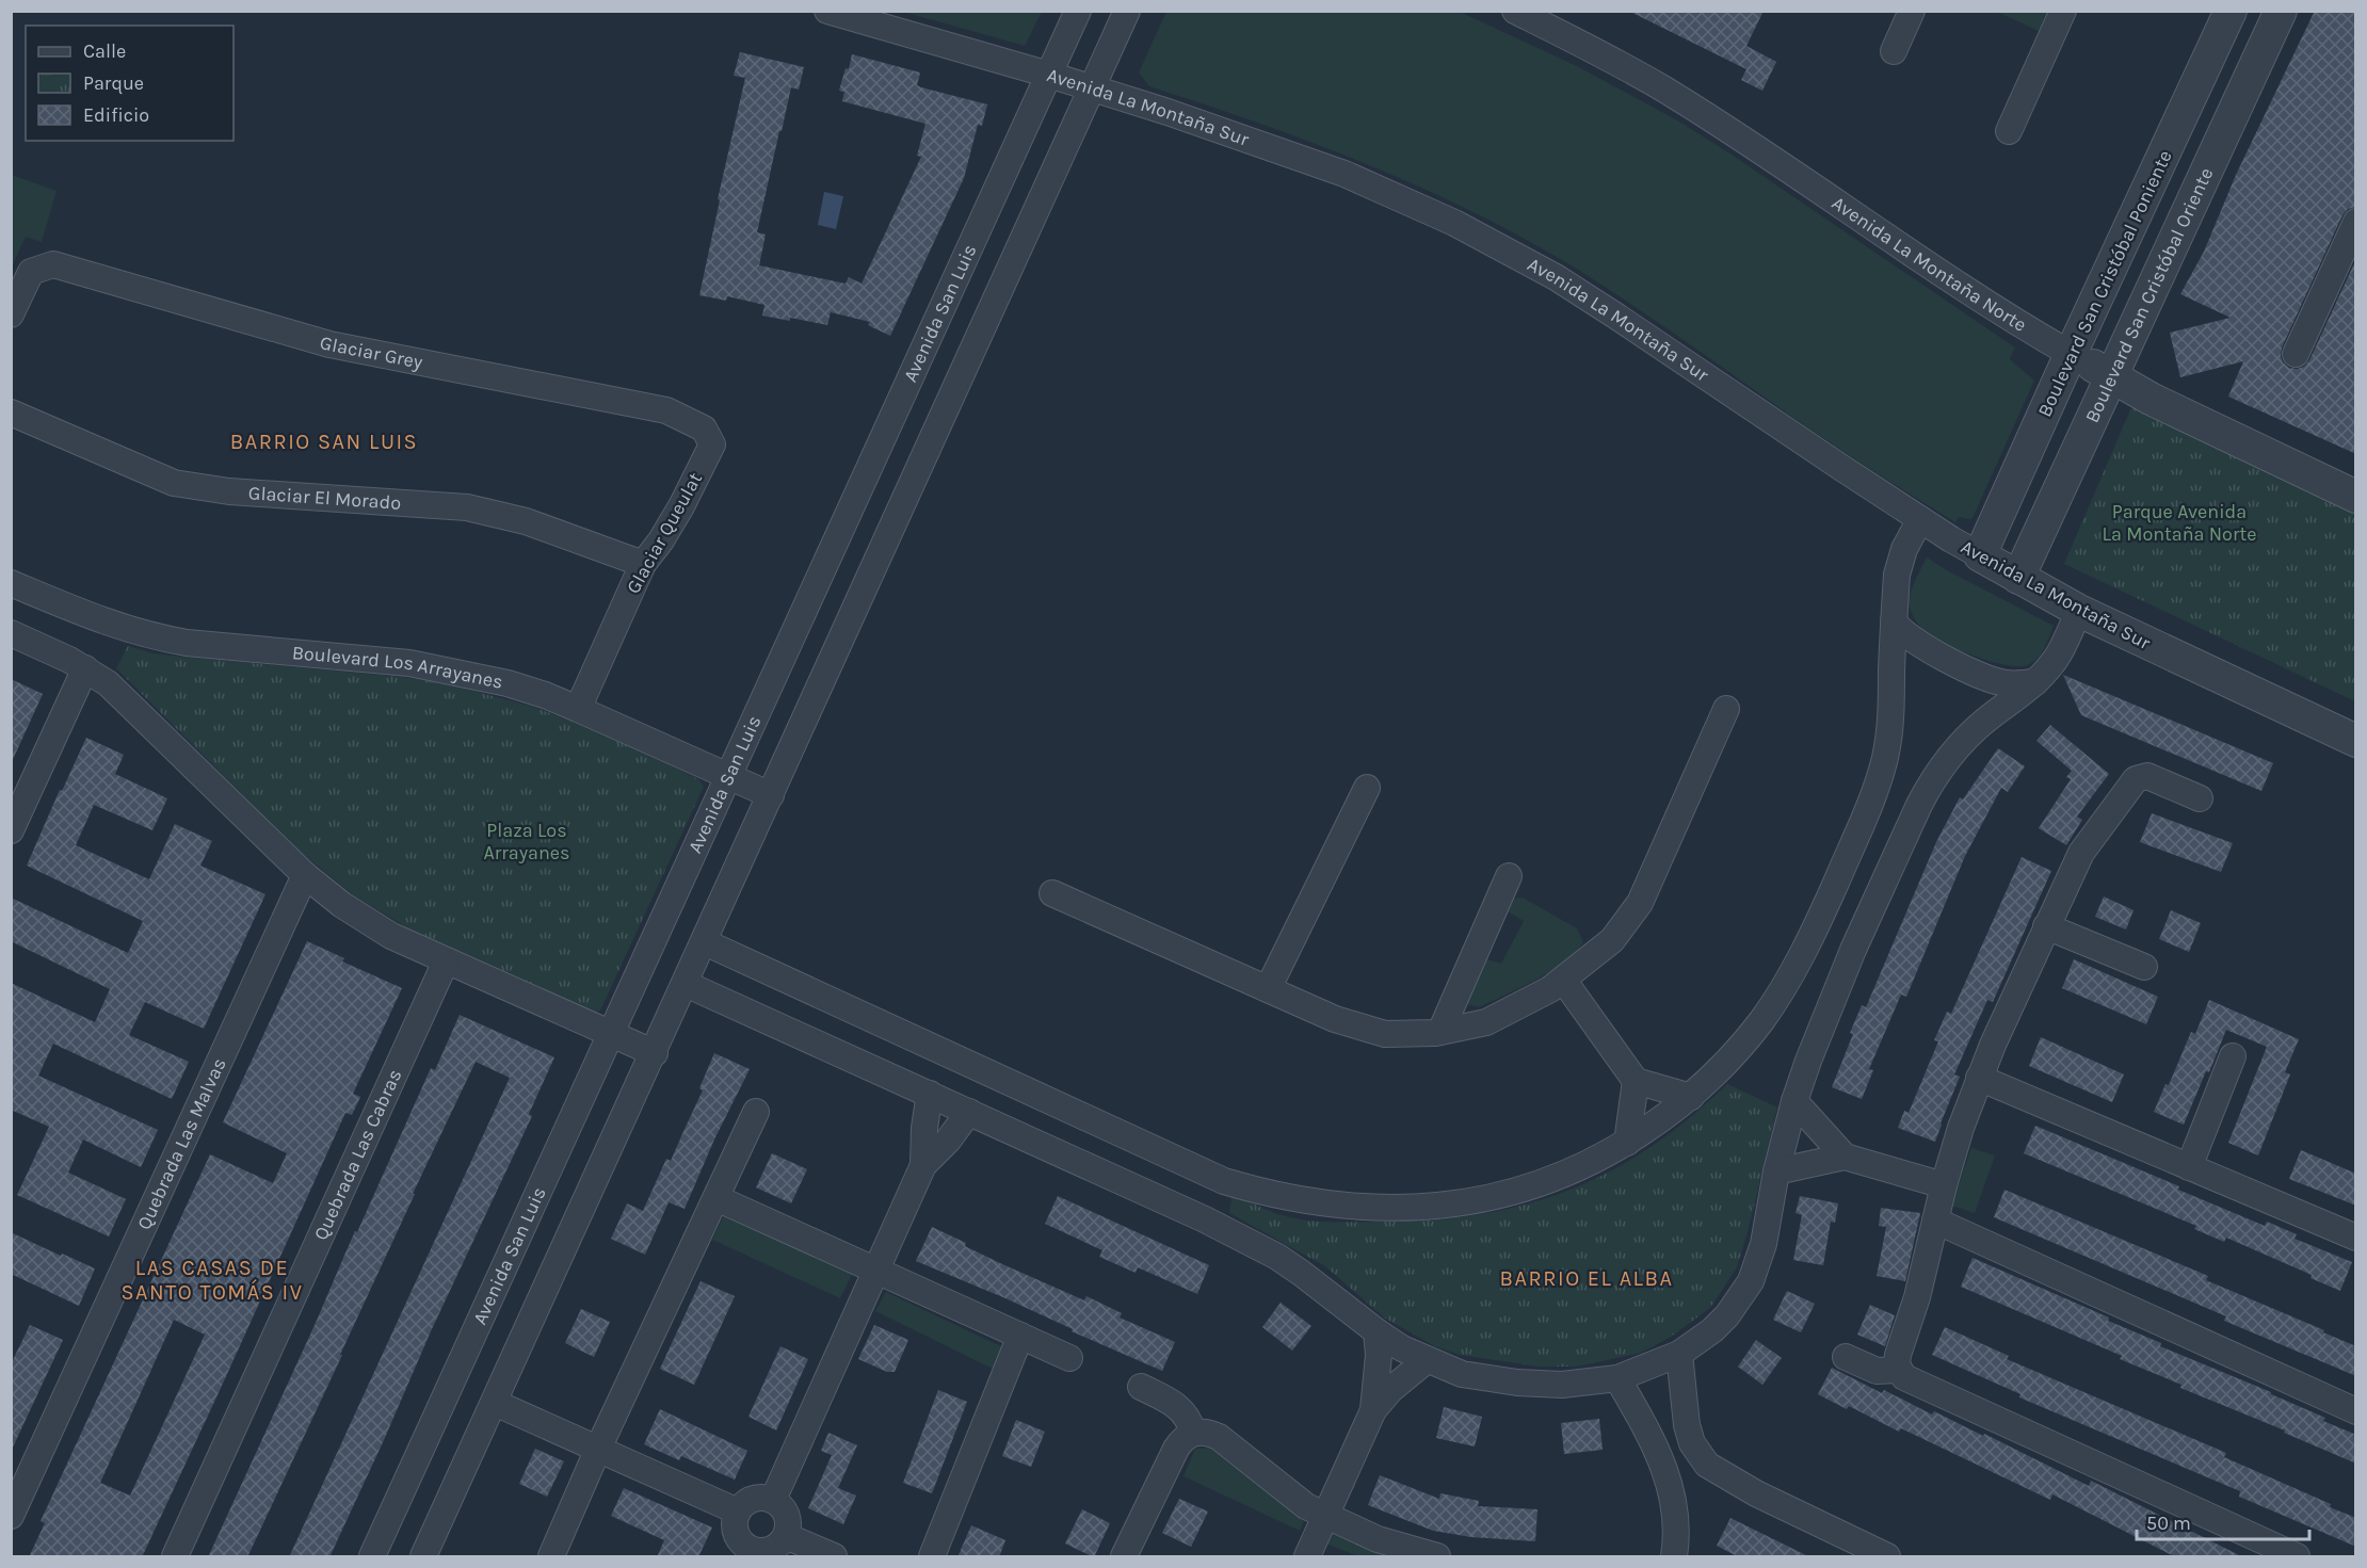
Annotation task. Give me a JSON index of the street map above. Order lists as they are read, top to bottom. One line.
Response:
{"streets":{"street":["Avenida La Montaña Sur","Avenida La Montaña Norte","Boulevard San Cristóbal Poniente","Boulevard San Cristóbal Oriente","Avenida San Luis","Glaciar Grey","Glaciar El Morado","Glaciar Queulat","Boulevard Los Arrayanes","Quebrada Las Malvas","Quebrada Las Cabras"]},"crossings":[["Avenida La Montaña Sur","Boulevard San Cristóbal Poniente"],["Avenida La Montaña Sur","Boulevard San Cristóbal Oriente"],["Avenida La Montaña Sur","Avenida San Luis"],["Avenida La Montaña Norte","Boulevard San Cristóbal Poniente"],["Avenida La Montaña Norte","Boulevard San Cristóbal Oriente"],["Avenida San Luis","Boulevard Los Arrayanes"],["Glaciar Grey","Glaciar Queulat"],["Glaciar El Morado","Glaciar Queulat"],["Glaciar Queulat","Boulevard Los Arrayanes"]],"districts":["BARRIO SAN LUIS","LAS CASAS DE SANTO TOMÁS IV","BARRIO EL ALBA"],"parks":["Parque Avenida La Montaña Norte","Plaza Los Arrayanes"],"legend":["Calle","Parque","Edificio"],"scale_bar":"50 m"}
